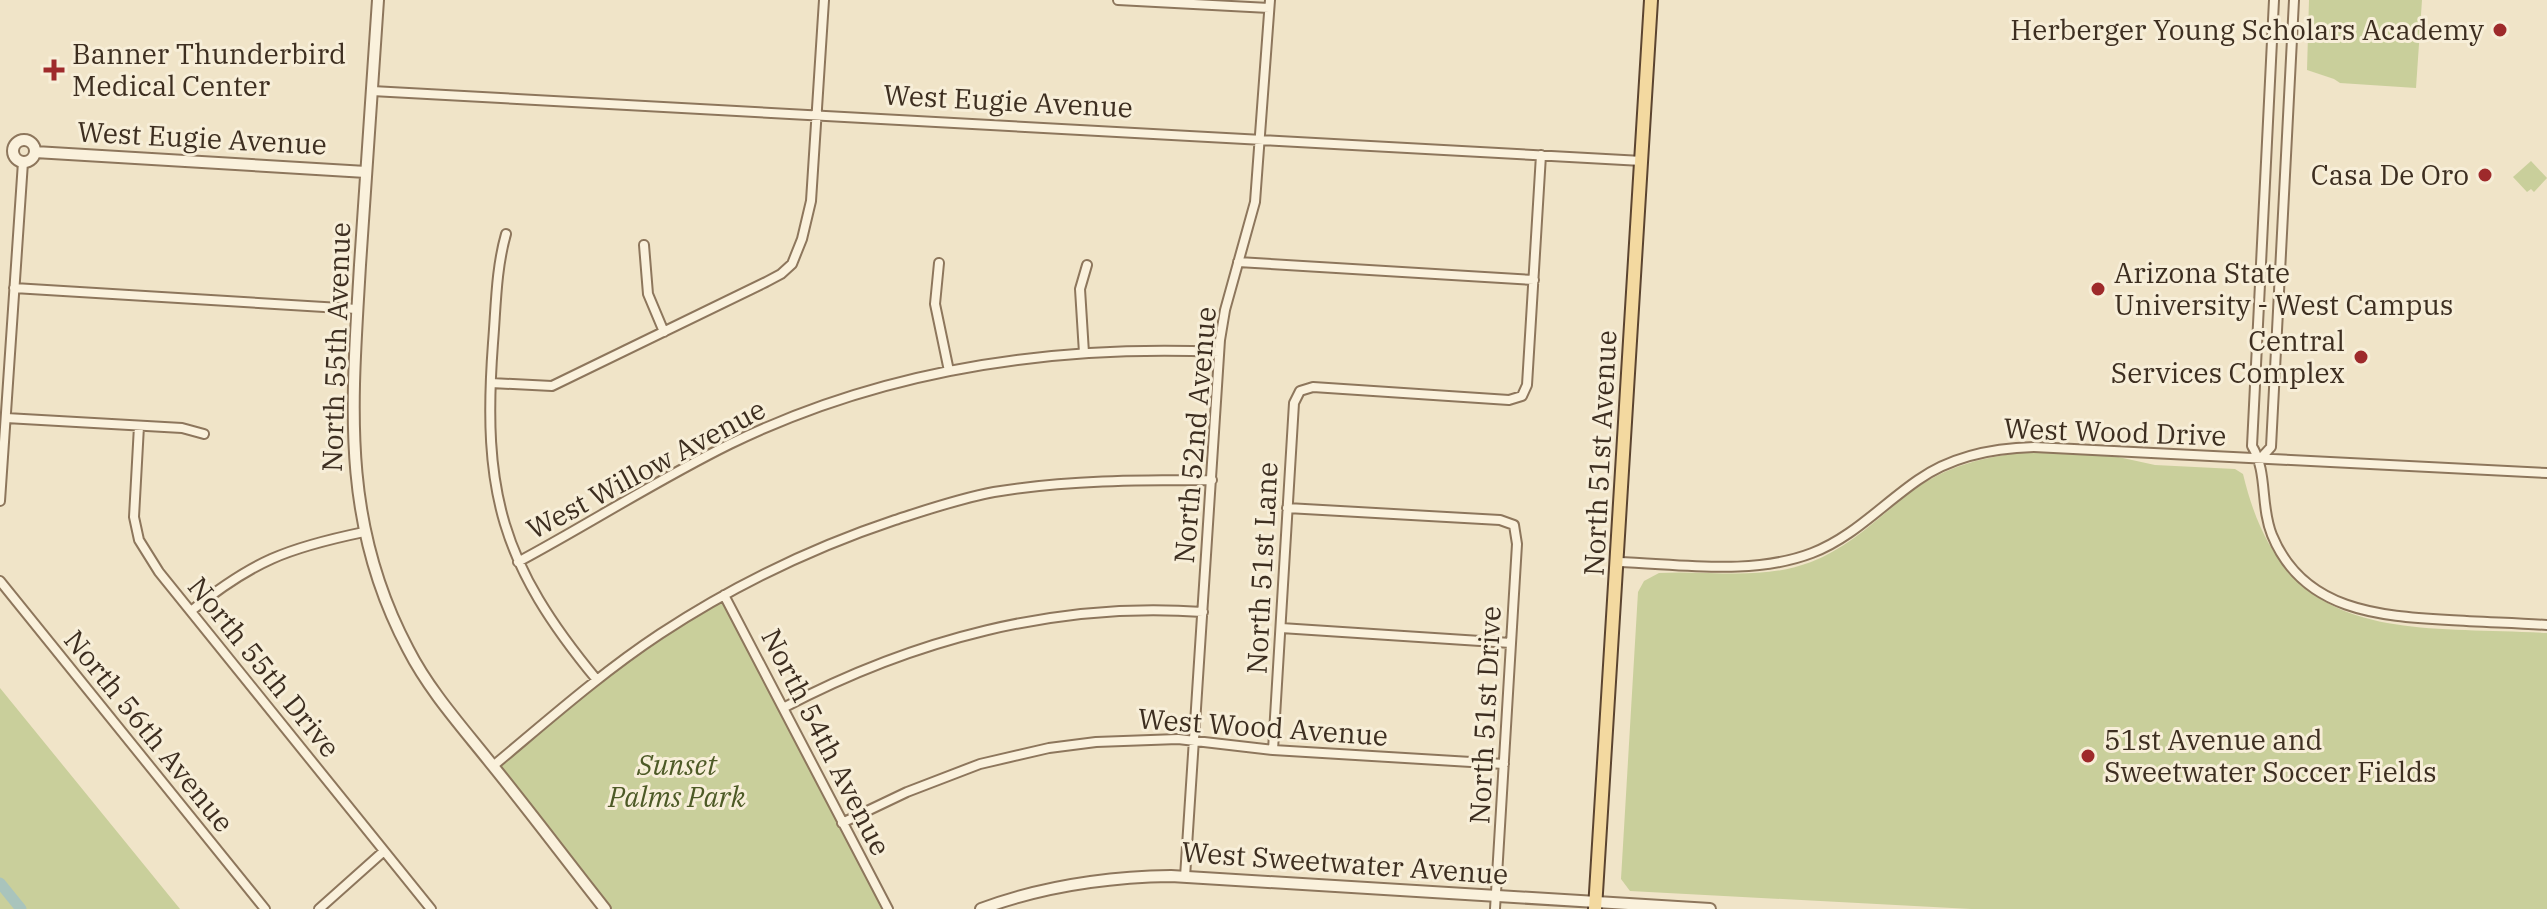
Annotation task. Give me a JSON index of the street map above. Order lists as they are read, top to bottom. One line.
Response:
{"streets":{"main road":["North 51st Avenue"],"street":["West Eugie Avenue","North 55th Avenue","West Wood Drive","North 52nd Avenue","West Willow Avenue","North 51st Lane","North 55th Drive","North 51st Drive","West Wood Avenue","North 56th Avenue","North 54th Avenue","West Sweetwater Avenue"]},"crossings":[["West Eugie Avenue","North 55th Avenue"],["West Eugie Avenue","North 52nd Avenue"],["West Eugie Avenue","North 51st Avenue"],["West Wood Drive","North 51st Avenue"],["North 52nd Avenue","West Willow Avenue"],["North 52nd Avenue","West Wood Avenue"],["North 52nd Avenue","West Sweetwater Avenue"],["North 51st Avenue","West Sweetwater Avenue"],["North 51st Lane","North 51st Drive"],["North 51st Lane","West Wood Avenue"],["North 51st Drive","West Wood Avenue"],["North 51st Drive","West Sweetwater Avenue"],["West Wood Avenue","North 54th Avenue"]],"parks":["Sunset Palms Park"],"places":{"other":["Herberger Young Scholars Academy","Casa De Oro","Arizona State University - West Campus","Central Services Complex","51st Avenue and Sweetwater Soccer Fields"],"health":["Banner Thunderbird Medical Center"]}}
